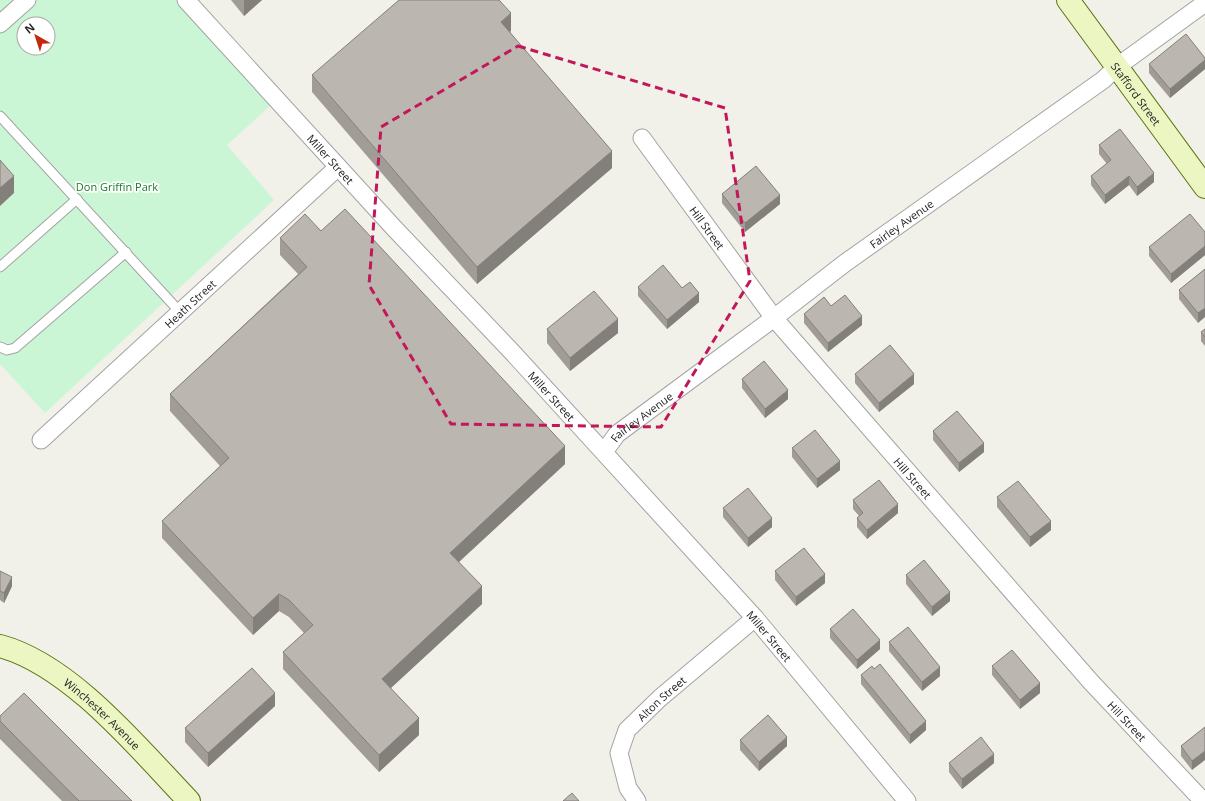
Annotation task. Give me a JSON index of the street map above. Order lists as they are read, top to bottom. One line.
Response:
{"streets":{"street":["Stafford Street","Miller Street","Fairley Avenue","Hill Street","Heath Street","Alton Street","Winchester Avenue"]},"crossings":[["Stafford Street","Fairley Avenue"],["Miller Street","Fairley Avenue"],["Miller Street","Heath Street"],["Miller Street","Alton Street"],["Fairley Avenue","Hill Street"]],"parks":["Don Griffin Park"],"north":"top left"}
